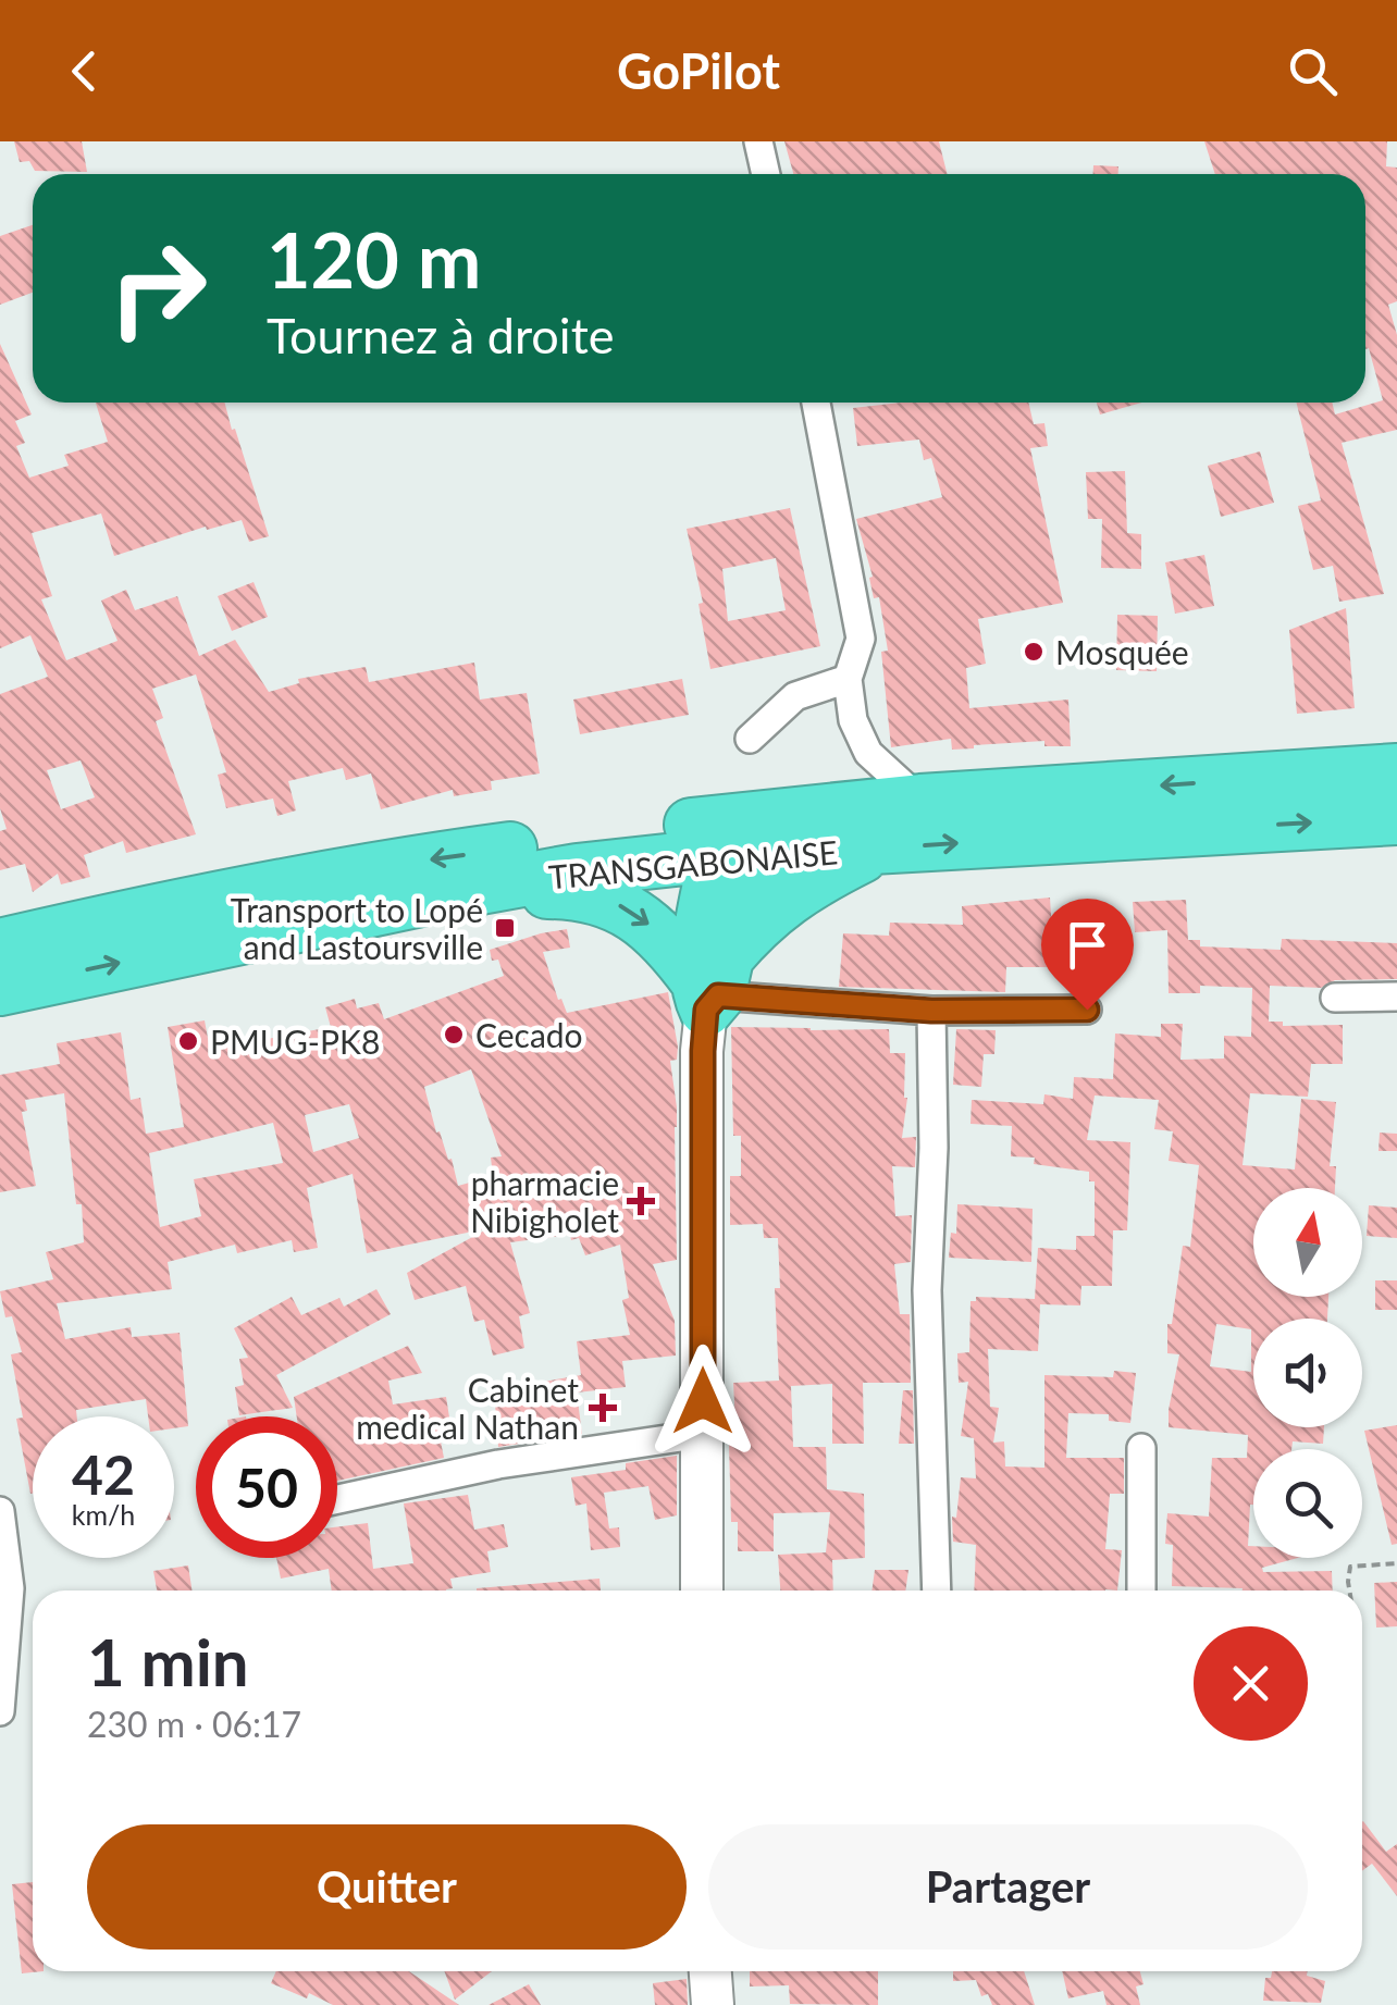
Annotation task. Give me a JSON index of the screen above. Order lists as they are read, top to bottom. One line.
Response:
{"streets":{"highway":["TRANSGABONAISE"]},"places":{"other":["Mosquée","Cecado","PMUG-PK8"],"transit":["Transport to Lopé and Lastoursville"],"health":["pharmacie Nibigholet","Cabinet medical Nathan"]},"north":"top","page":{"header":"GoPilot","turn":["120 m","Tournez à droite"],"speed":"42 km/h","limit":"50","heading":["1 min","230 m · 06:17"],"buttons":["Quitter","Partager"]}}
